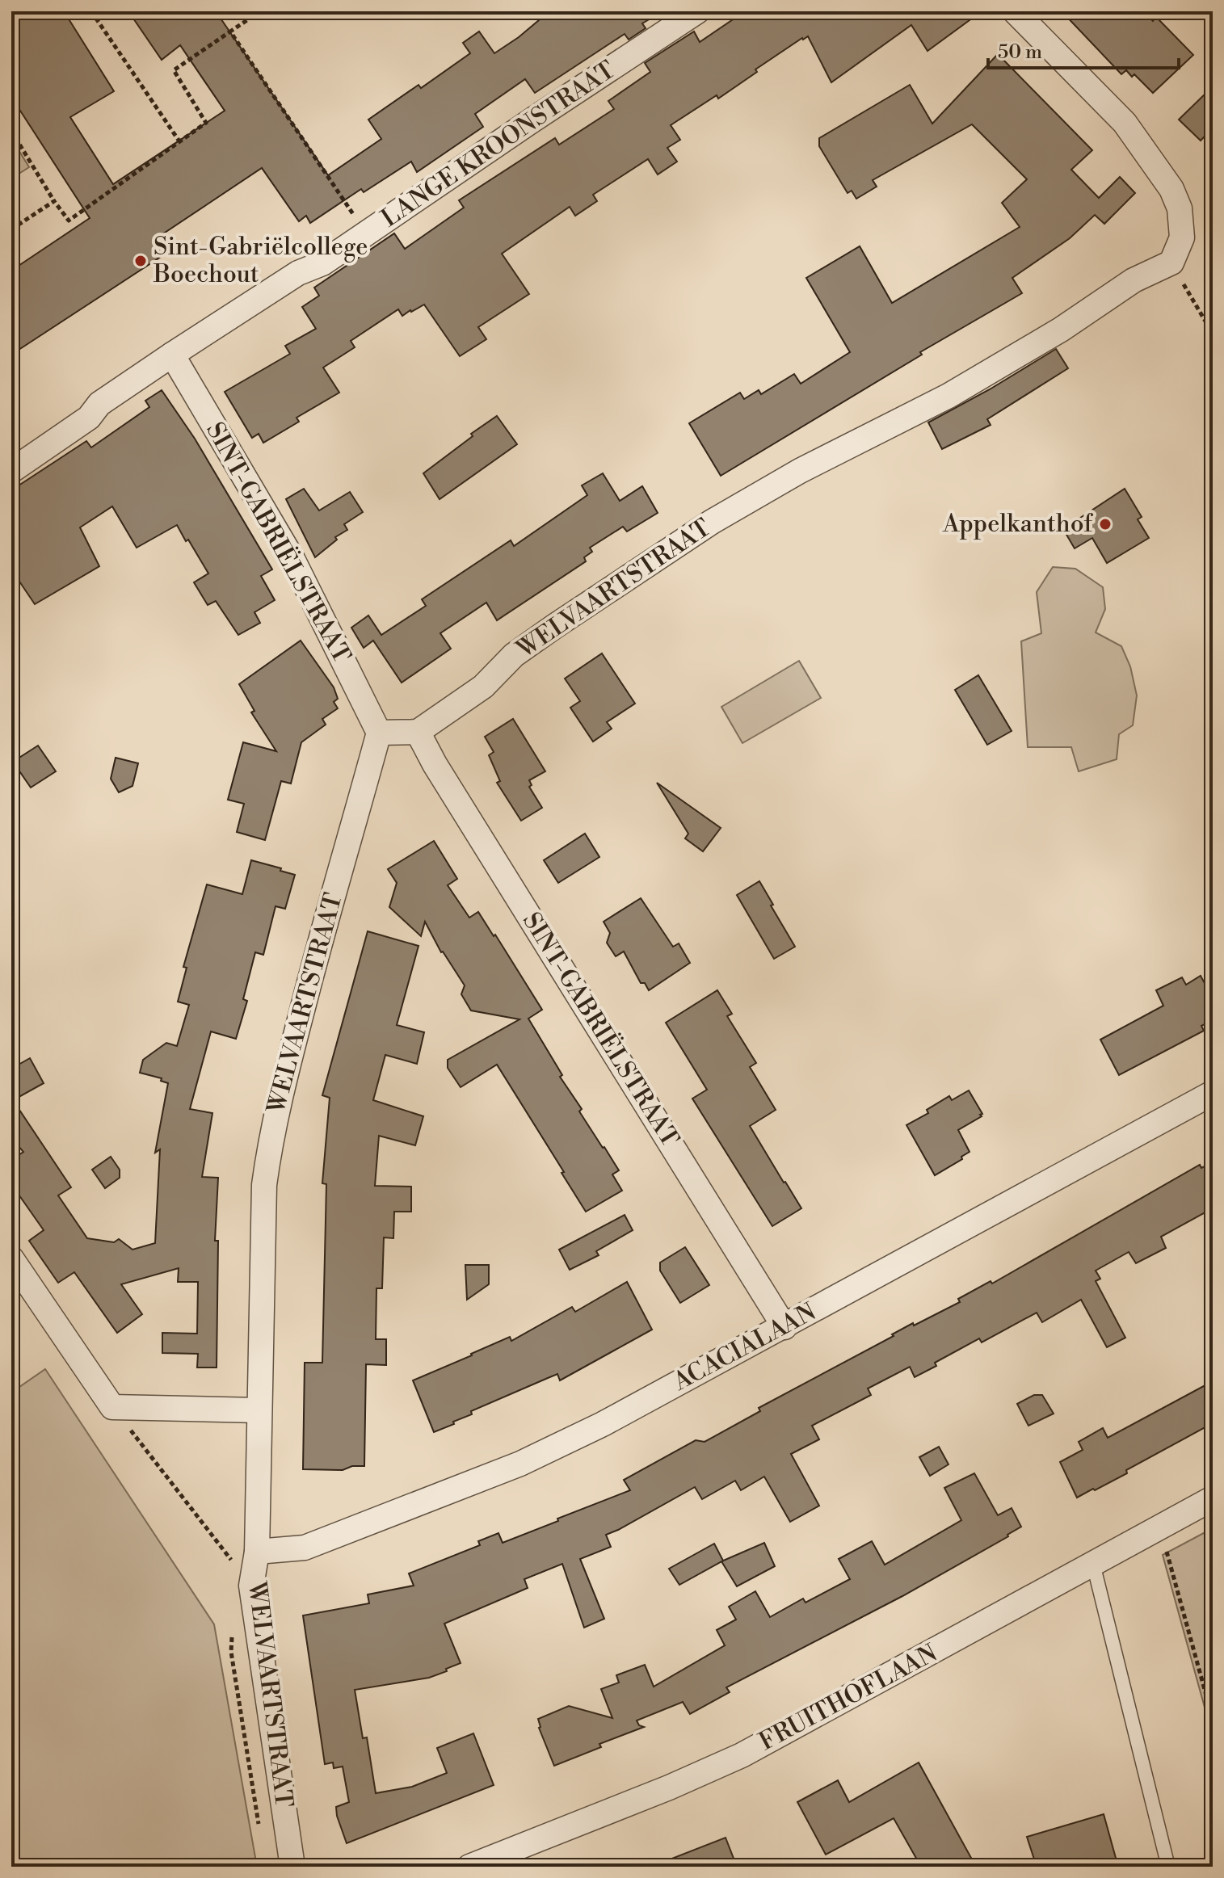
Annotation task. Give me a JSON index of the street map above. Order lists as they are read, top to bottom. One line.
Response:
{"streets":{"street":["LANGE KROONSTRAAT","SINT-GABRIËLSTRAAT","WELVAARTSTRAAT","ACACIALAAN","FRUITHOFLAAN"]},"crossings":[["LANGE KROONSTRAAT","SINT-GABRIËLSTRAAT"],["SINT-GABRIËLSTRAAT","WELVAARTSTRAAT"],["SINT-GABRIËLSTRAAT","ACACIALAAN"],["WELVAARTSTRAAT","ACACIALAAN"]],"places":["Sint-Gabriëlcollege Boechout","Appelkanthof"],"scale_bar":"50 m"}
